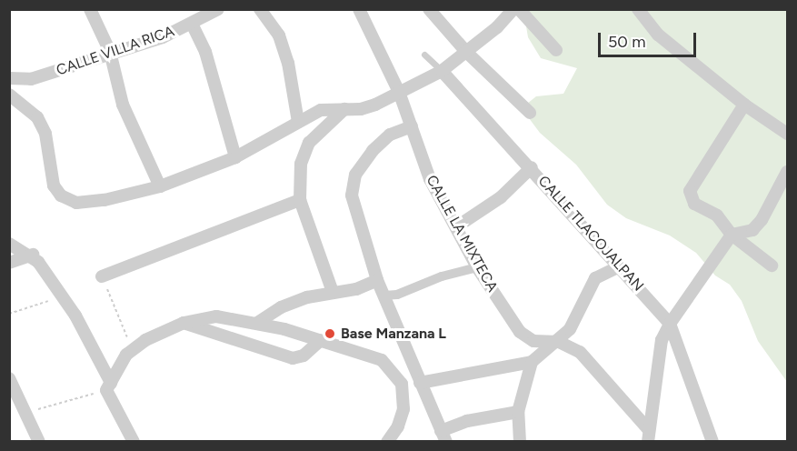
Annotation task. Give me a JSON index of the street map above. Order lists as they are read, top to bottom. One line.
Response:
{"streets":{"street":["CALLE VILLA RICA","CALLE LA MIXTECA","CALLE TLACOJALPAN"]},"places":["Base Manzana L"],"scale_bar":"50 m"}
